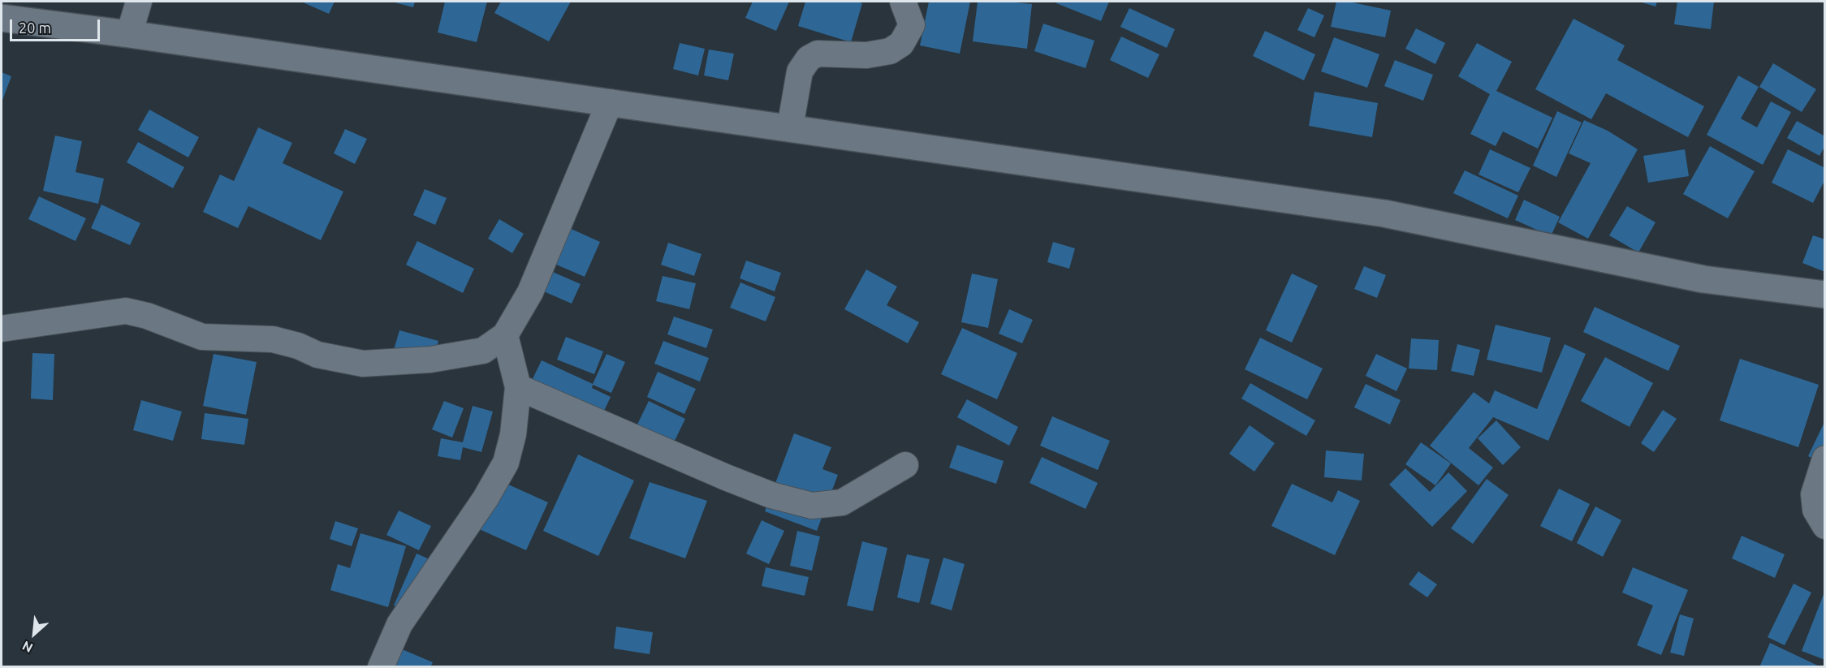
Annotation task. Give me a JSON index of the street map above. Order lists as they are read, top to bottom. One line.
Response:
{"scale_bar":"20 m","north":"bottom left"}
